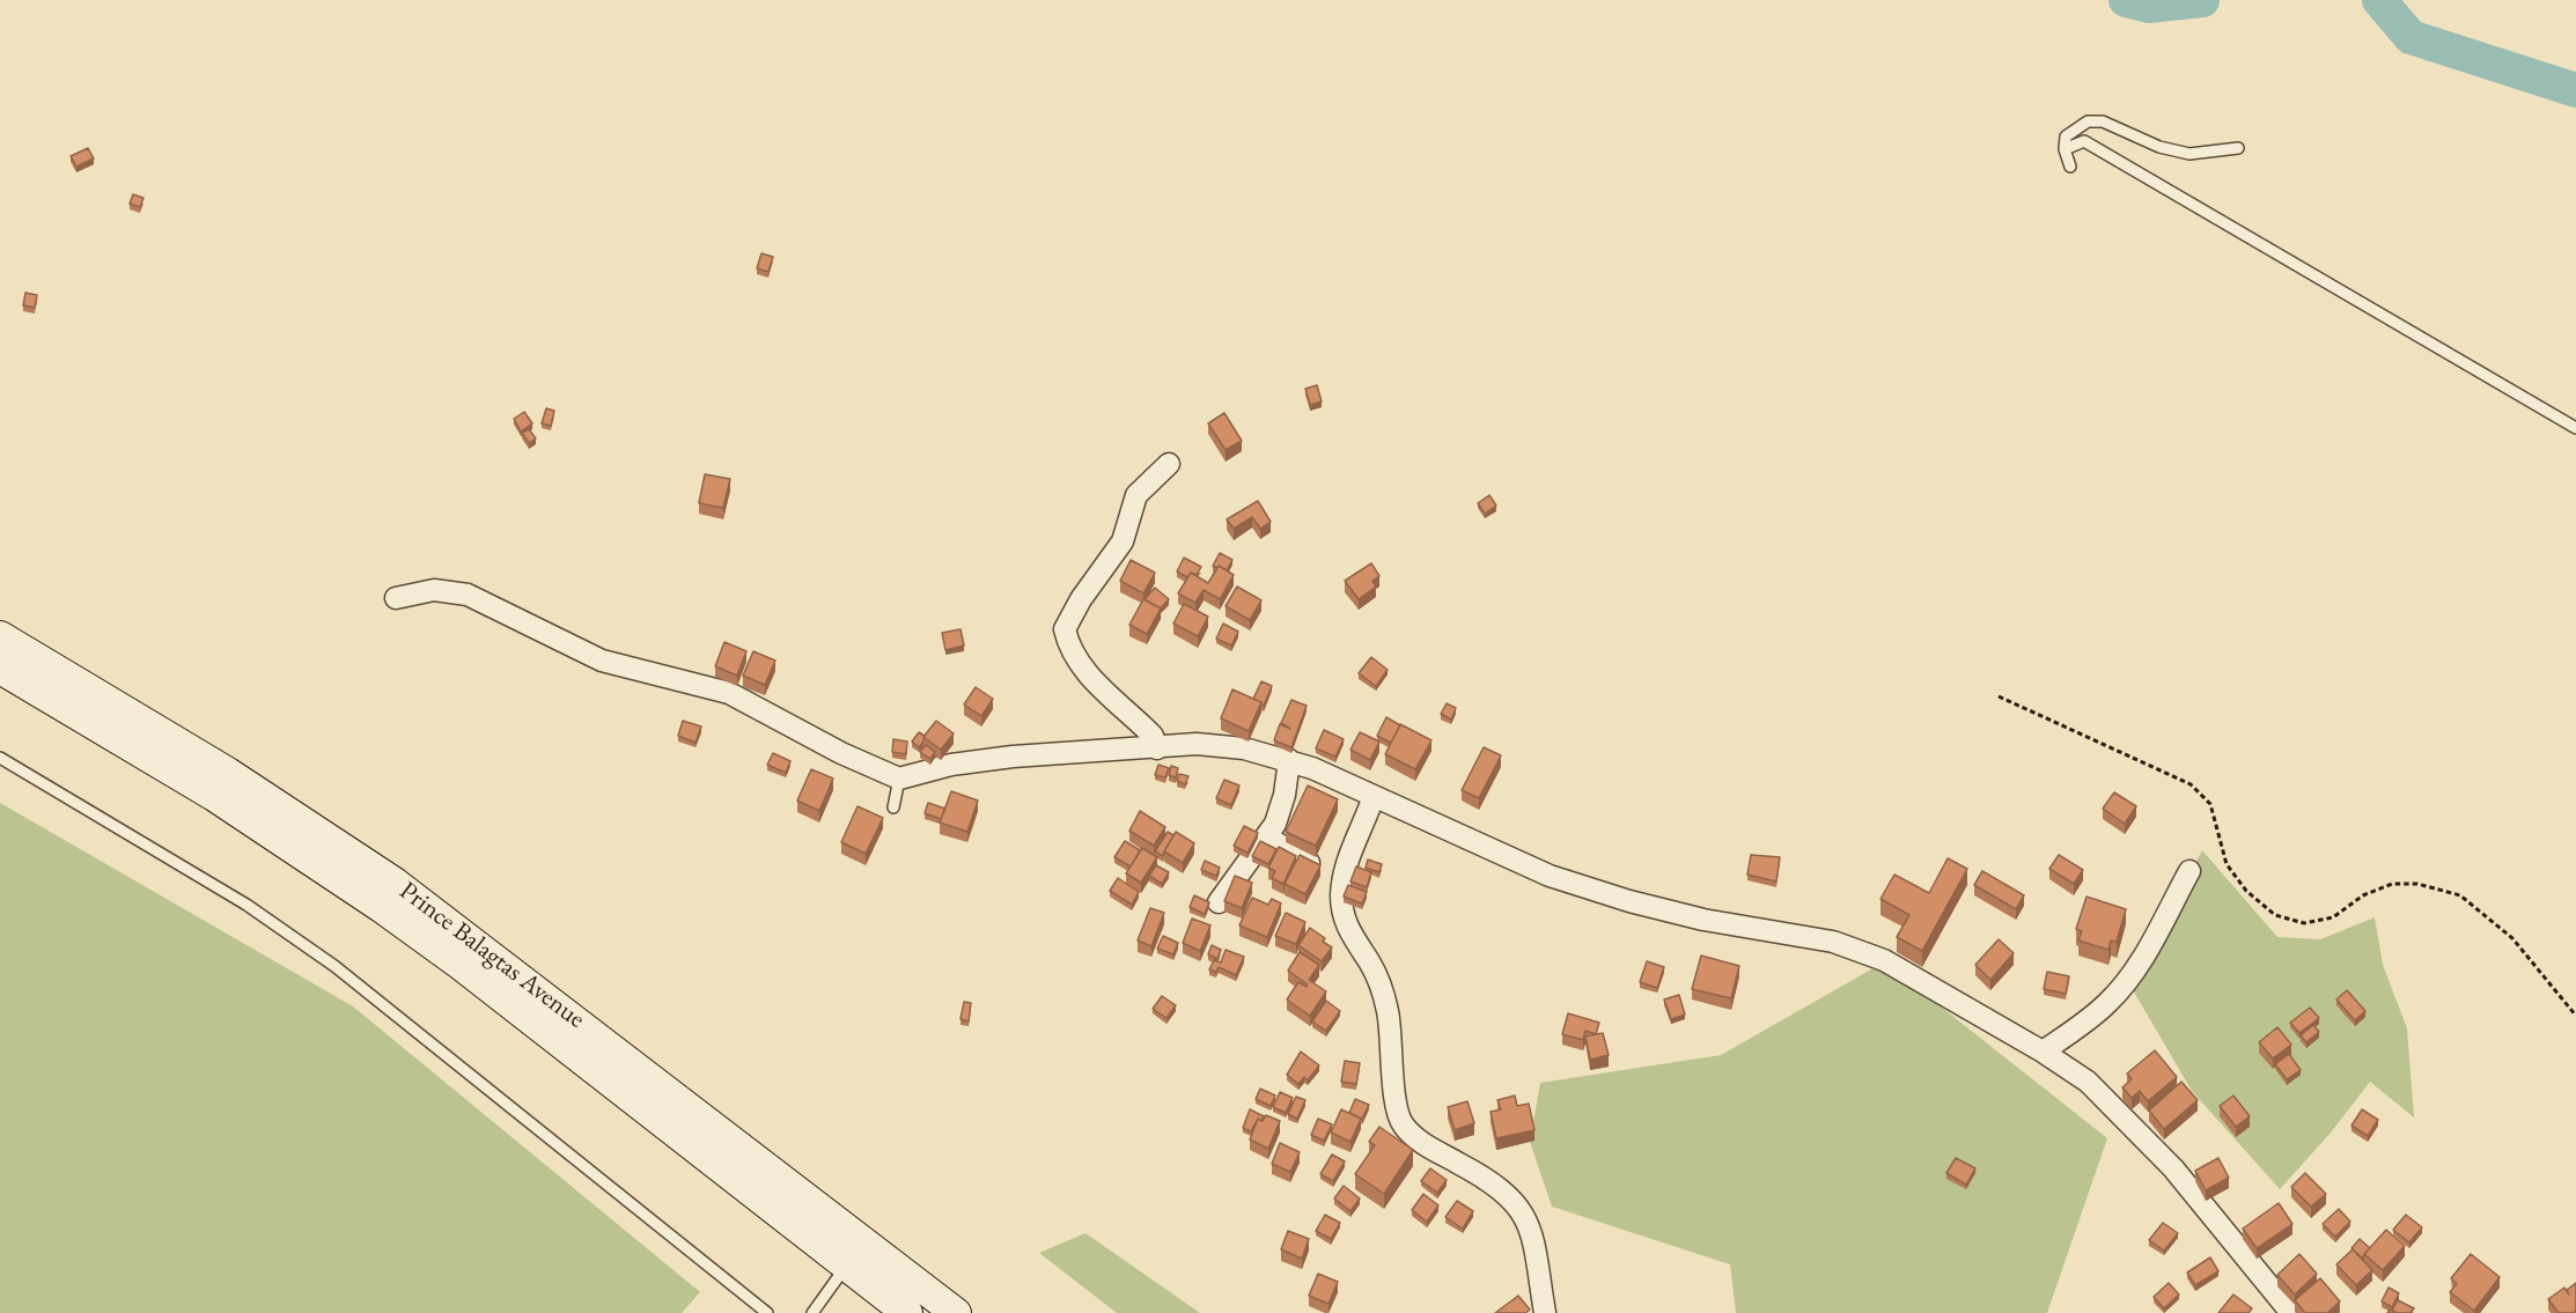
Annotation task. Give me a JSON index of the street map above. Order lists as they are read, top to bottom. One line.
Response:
{"streets":{"main road":["Prince Balagtas Avenue"]}}
